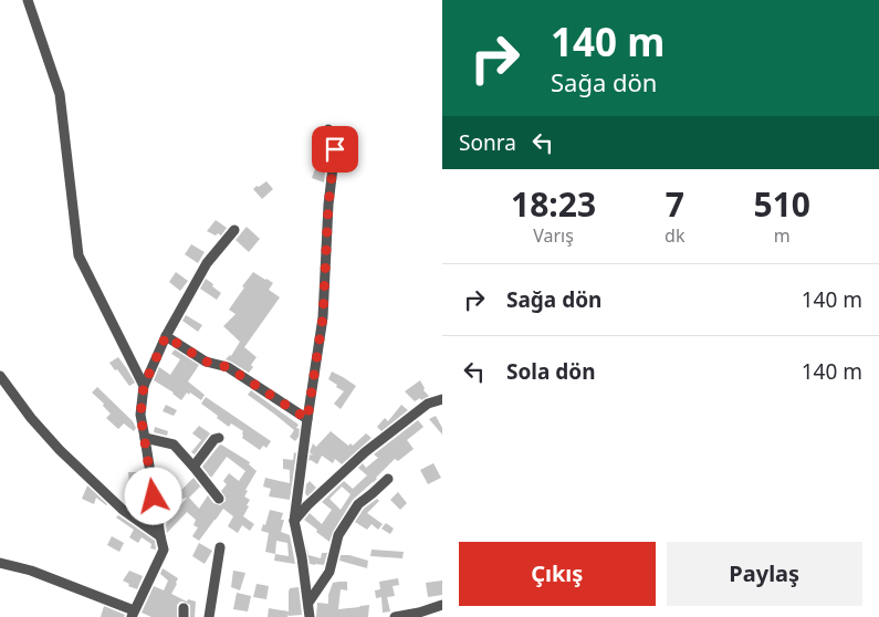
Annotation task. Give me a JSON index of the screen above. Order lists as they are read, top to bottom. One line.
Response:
{"page":{"turn":["140 m","Sağa dön"],"then":"Sonra","eta":["18:23","Varış","7","dk","510","m"],"list":[{"name":"Sağa dön","value":"140 m"},{"name":"Sola dön","value":"140 m"}],"buttons":["Çıkış","Paylaş"]}}
